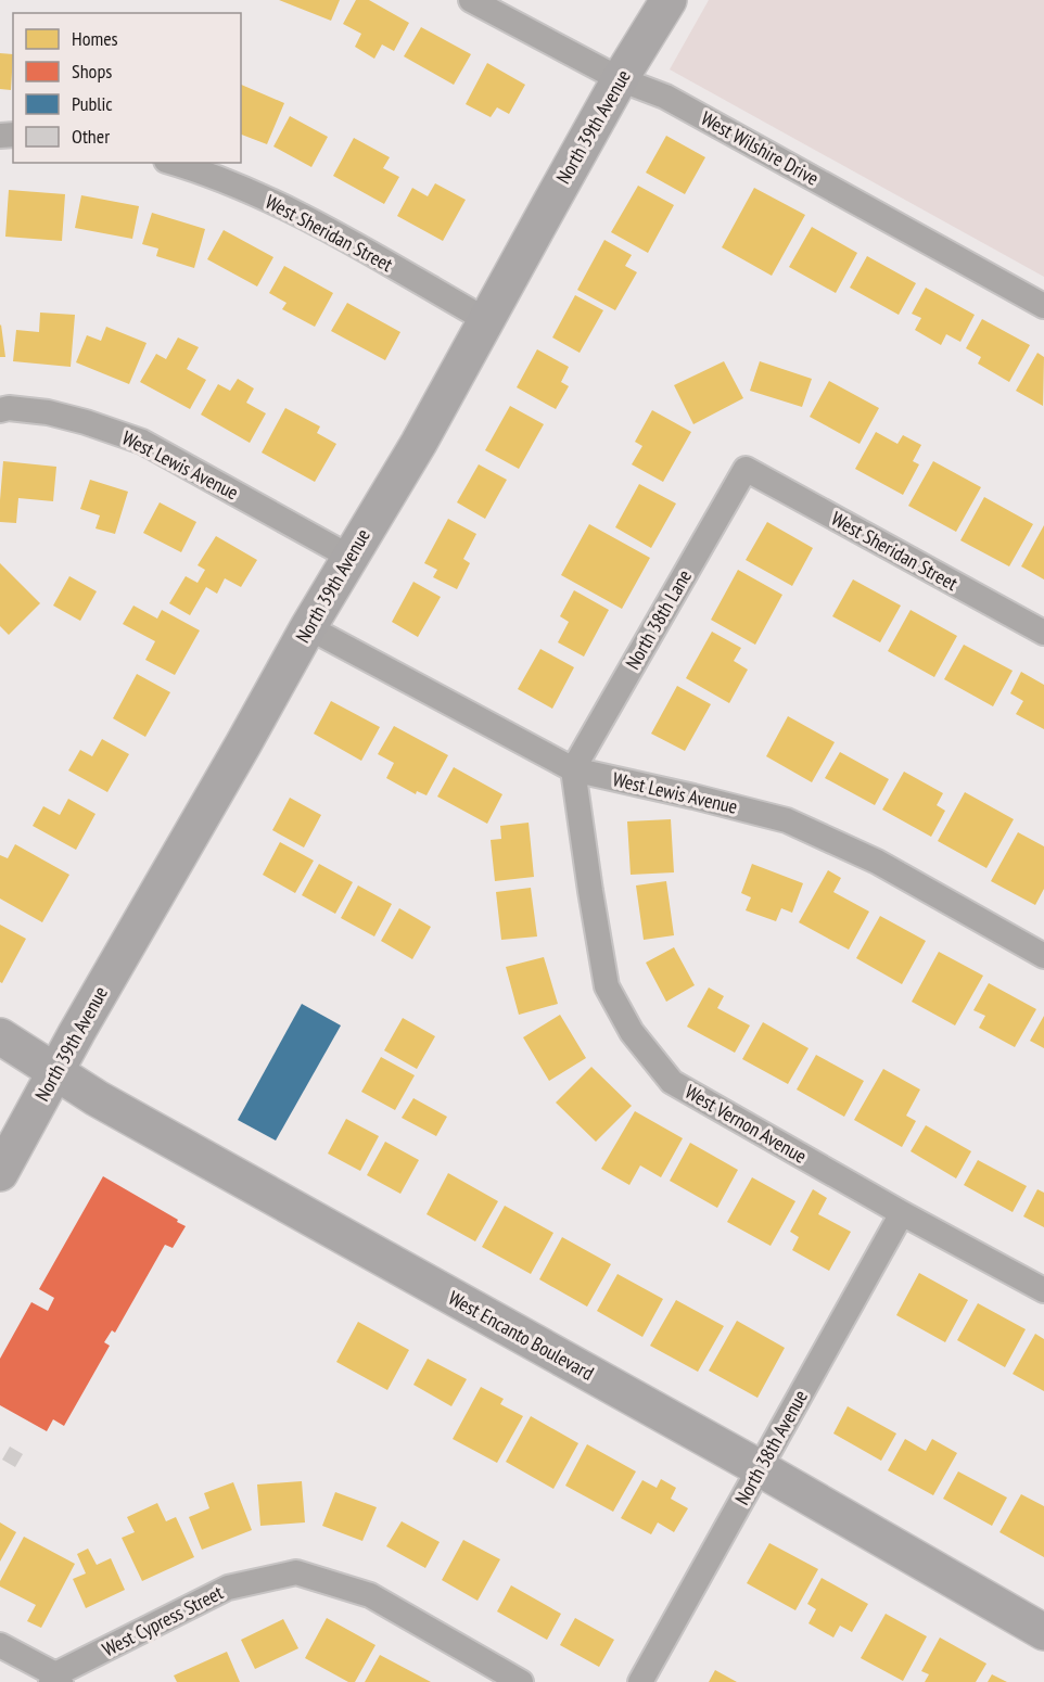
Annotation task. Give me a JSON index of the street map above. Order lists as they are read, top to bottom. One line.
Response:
{"streets":{"street":["North 39th Avenue","West Wilshire Drive","West Sheridan Street","West Lewis Avenue","North 38th Lane","West Vernon Avenue","West Encanto Boulevard","North 38th Avenue","West Cypress Street"]},"crossings":[["North 39th Avenue","West Wilshire Drive"],["North 39th Avenue","West Sheridan Street"],["North 39th Avenue","West Lewis Avenue"],["North 39th Avenue","West Encanto Boulevard"],["West Sheridan Street","North 38th Lane"],["West Lewis Avenue","North 38th Lane"],["West Lewis Avenue","West Vernon Avenue"],["North 38th Lane","West Vernon Avenue"],["West Vernon Avenue","North 38th Avenue"],["West Encanto Boulevard","North 38th Avenue"]],"legend":["Homes","Shops","Public","Other"]}
